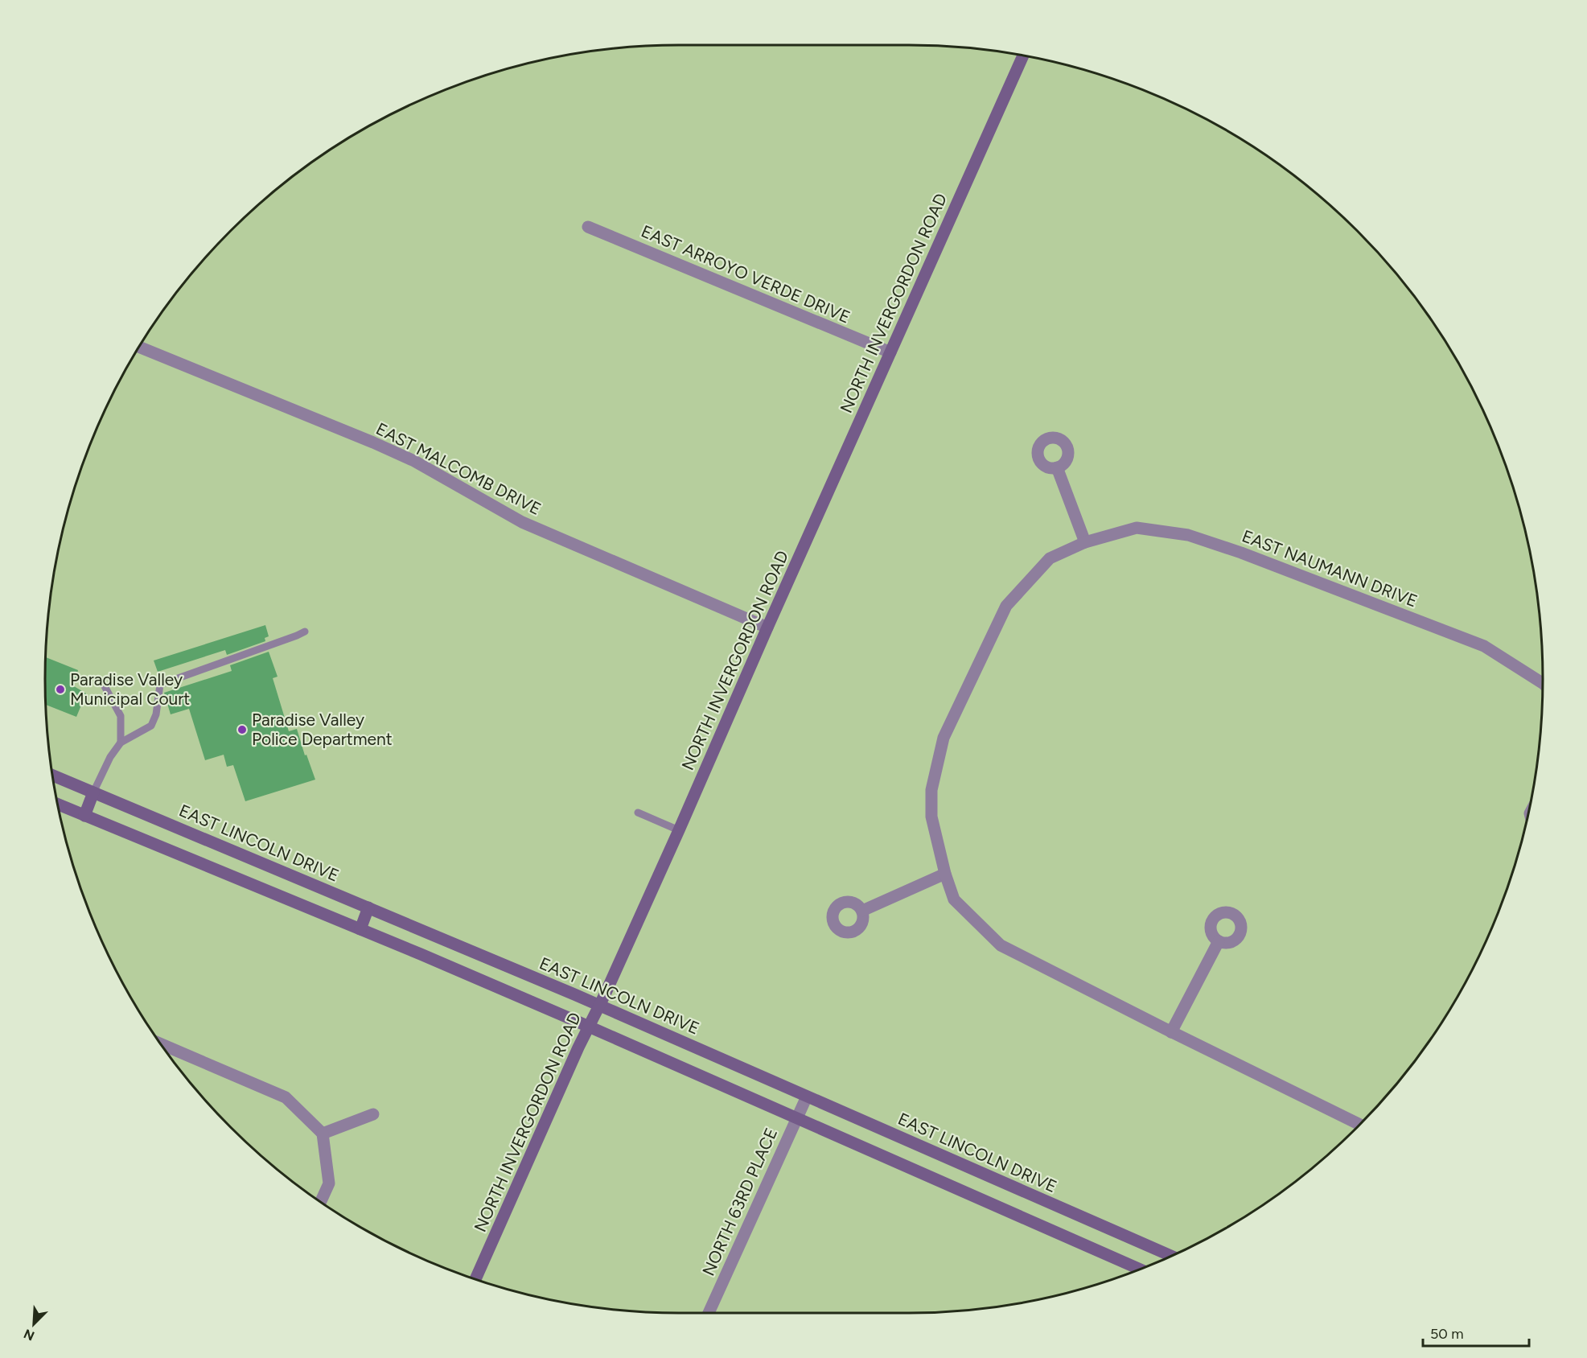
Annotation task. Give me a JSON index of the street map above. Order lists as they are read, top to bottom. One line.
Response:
{"streets":{"main road":["NORTH INVERGORDON ROAD","EAST LINCOLN DRIVE"],"street":["EAST ARROYO VERDE DRIVE","EAST MALCOMB DRIVE","EAST NAUMANN DRIVE","NORTH 63RD PLACE"]},"crossings":[["EAST ARROYO VERDE DRIVE","NORTH INVERGORDON ROAD"],["NORTH INVERGORDON ROAD","EAST MALCOMB DRIVE"],["NORTH INVERGORDON ROAD","EAST LINCOLN DRIVE"],["EAST LINCOLN DRIVE","NORTH 63RD PLACE"]],"places":["Paradise Valley Municipal Court","Paradise Valley Police Department"],"scale_bar":"50 m","north":"bottom left"}
